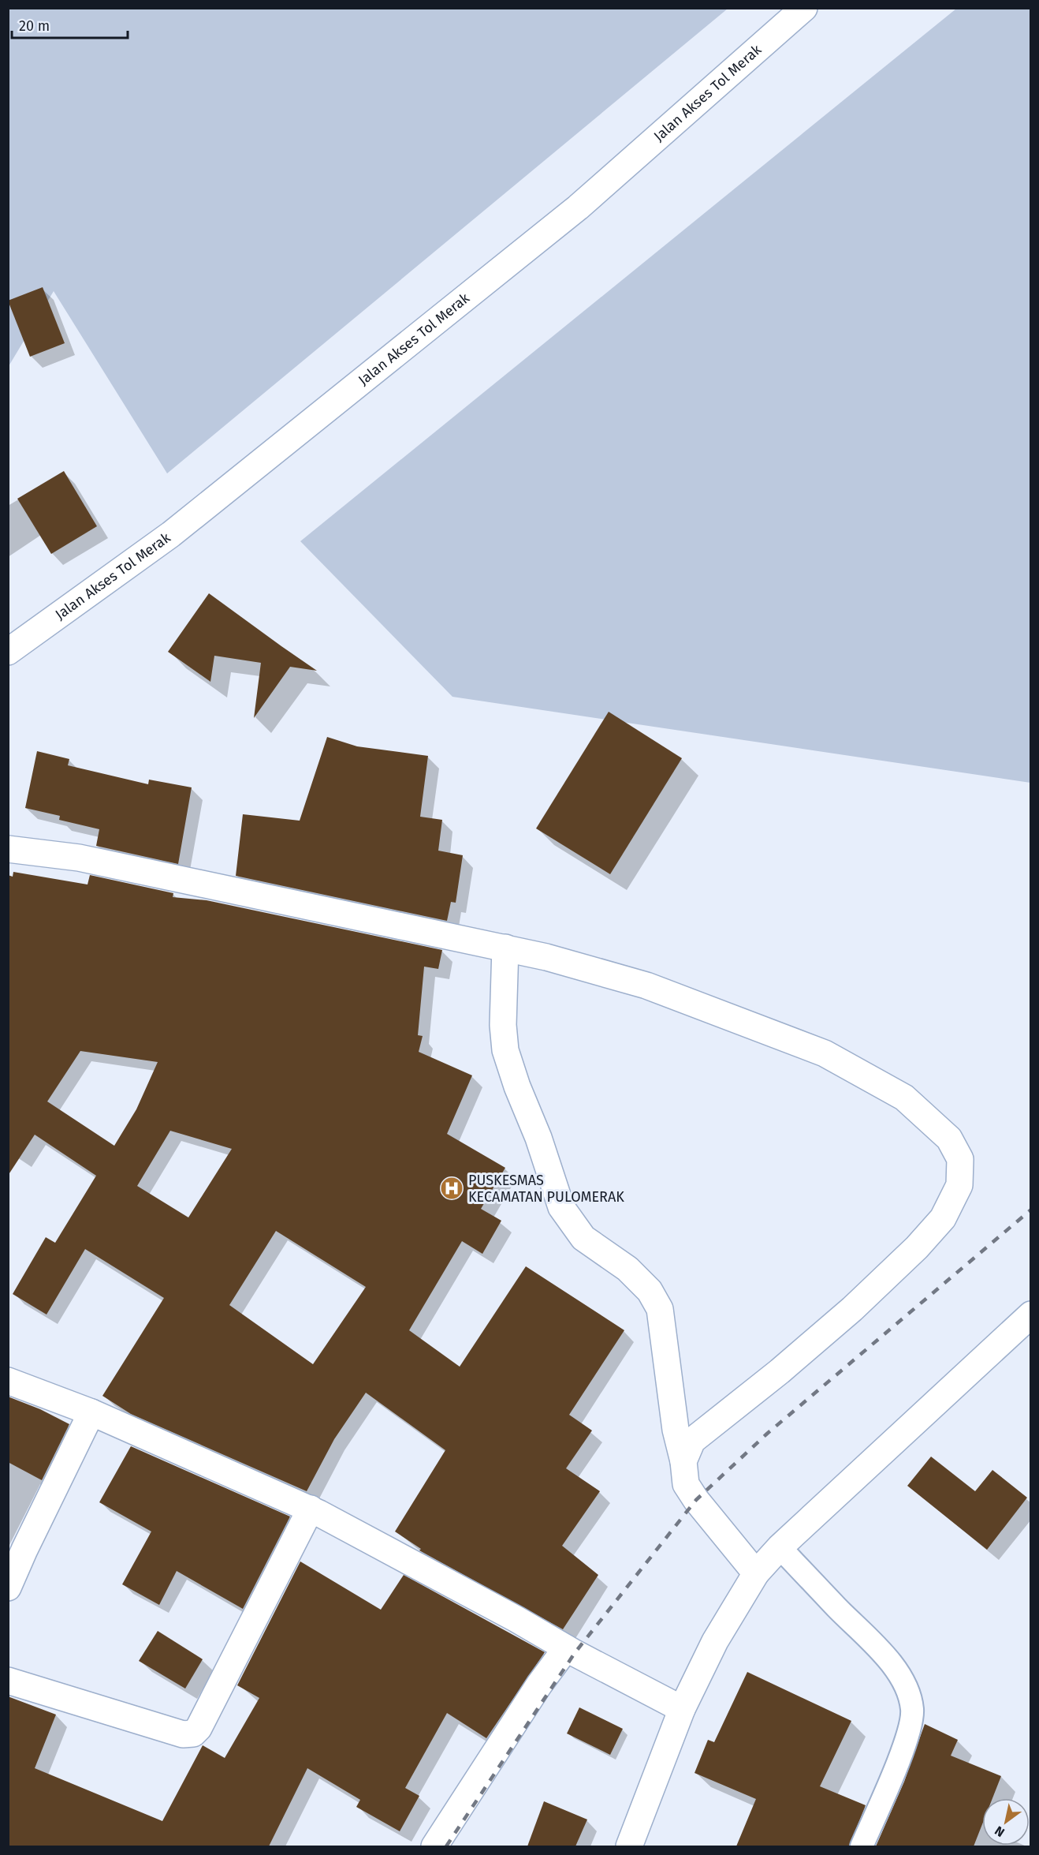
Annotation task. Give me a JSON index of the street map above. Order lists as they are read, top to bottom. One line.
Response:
{"streets":{"main road":["Jalan Akses Tol Merak"]},"places":{"hospital":["PUSKESMAS KECAMATAN PULOMERAK"]},"scale_bar":"20 m","north":"bottom left"}
